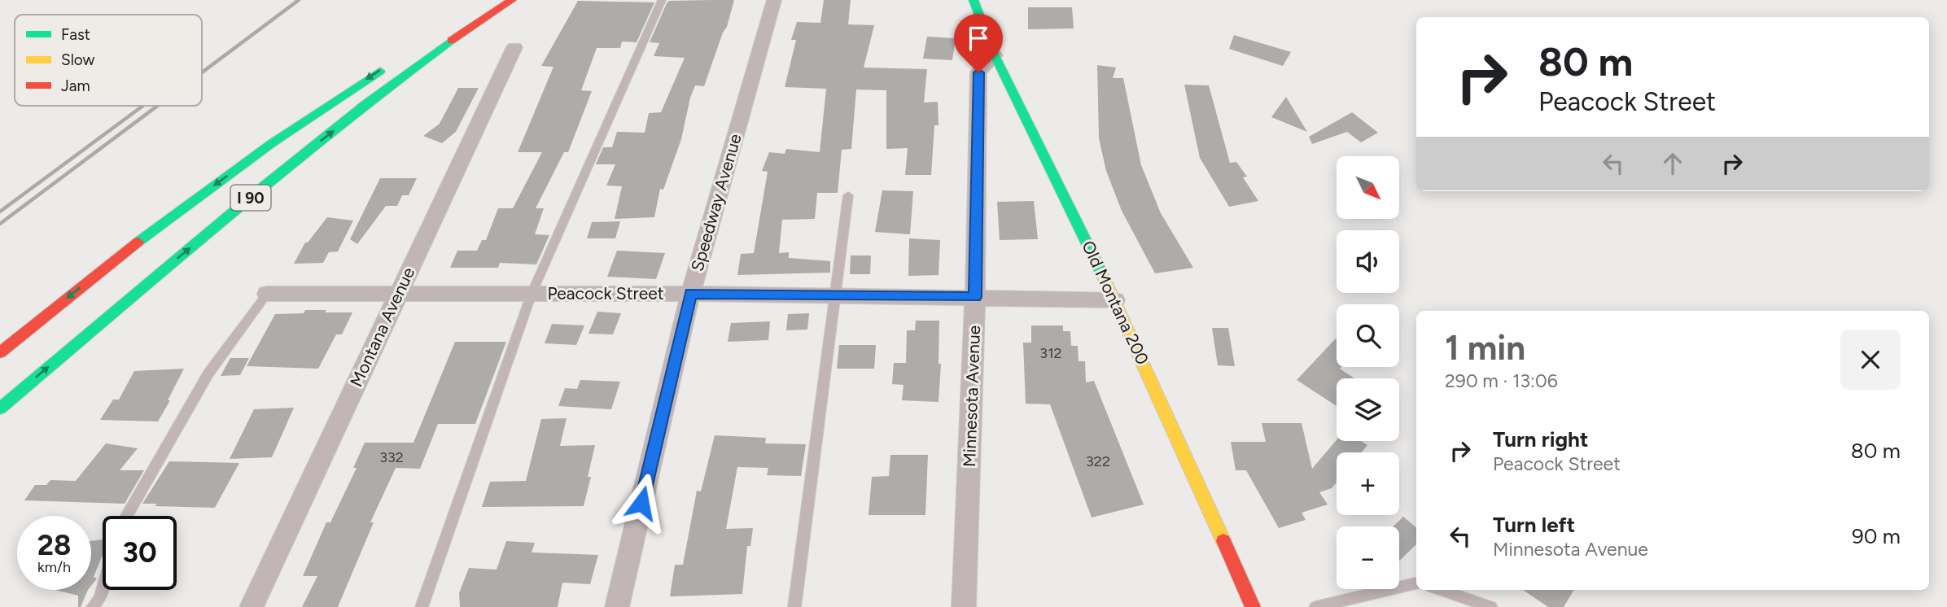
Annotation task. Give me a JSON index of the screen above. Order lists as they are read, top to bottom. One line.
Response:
{"streets":{"main road":["I 90","Old Montana 200"],"street":["Speedway Avenue","Peacock Street","Montana Avenue","Minnesota Avenue"]},"crossings":[["Speedway Avenue","Peacock Street"],["Peacock Street","Old Montana 200"],["Peacock Street","Montana Avenue"],["Peacock Street","Minnesota Avenue"],["Old Montana 200","Minnesota Avenue"]],"house_numbers":["312","332","322"],"legend":["Fast","Slow","Jam"],"north":"bottom right","page":{"turn":["80 m","Peacock Street"],"map_buttons":["+","−"],"heading":["1 min","290 m · 13:06"],"list":[{"name":"Turn right","note":"Peacock Street","value":"80 m"},{"name":"Turn left","note":"Minnesota Avenue","value":"90 m"}],"speed":"28 km/h","limit":"30"}}
